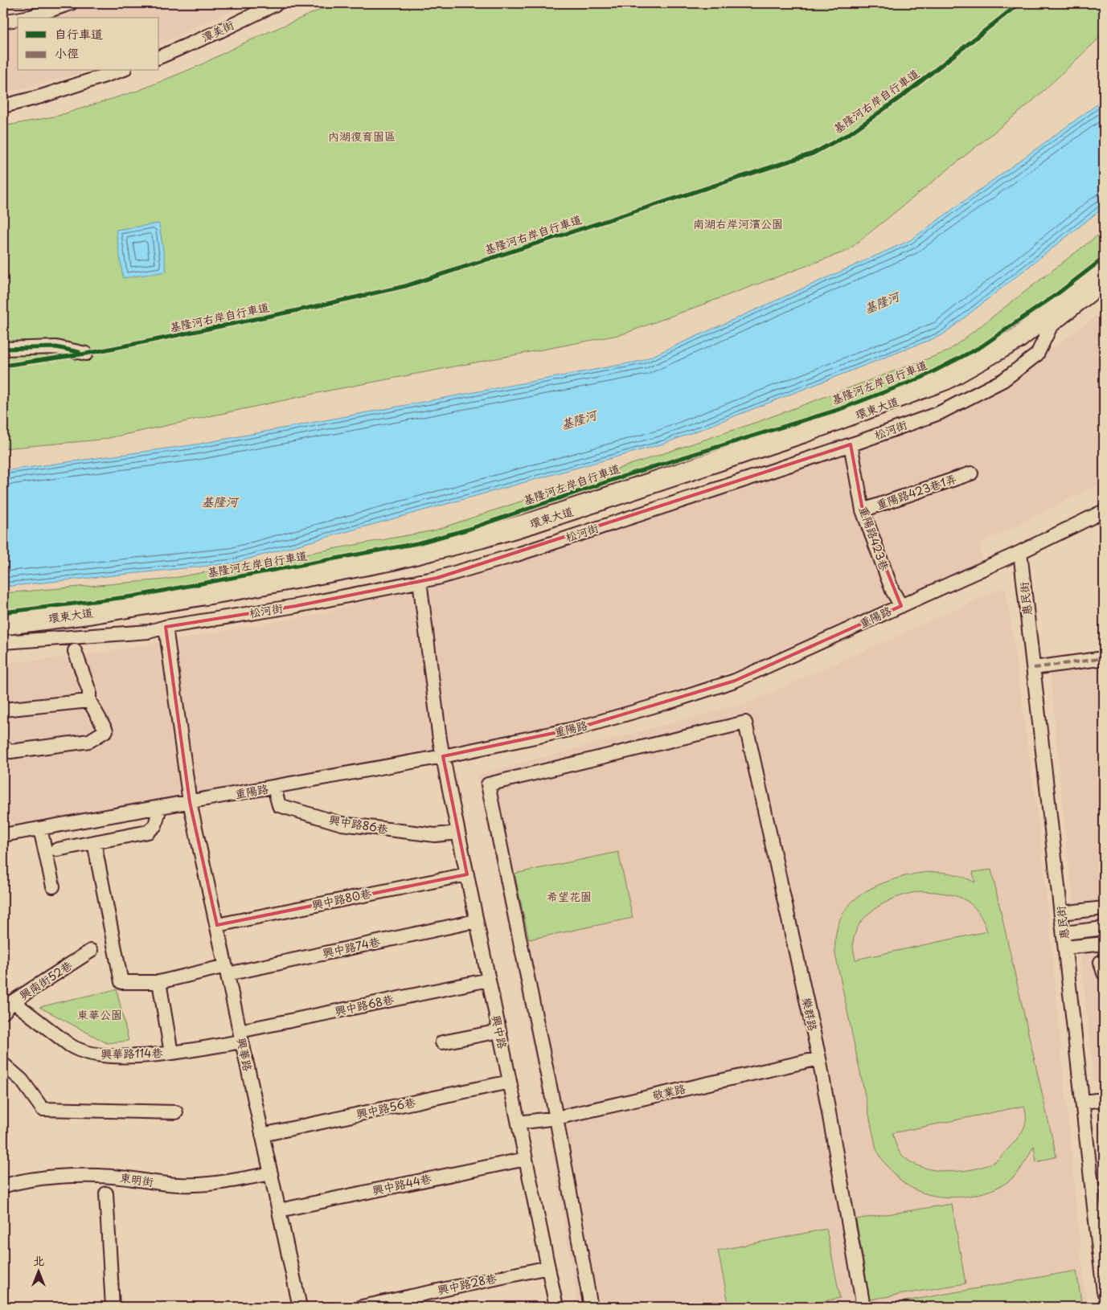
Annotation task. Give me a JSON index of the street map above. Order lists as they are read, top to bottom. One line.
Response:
{"streets":{"highway":["環東大道"],"street":["潭美街","松河街","重陽路423巷1弄","重陽路423巷","惠民街","重陽路","興中路86巷","興中路80巷","興中路74巷","興南街52巷","興中路68巷","樂群路","興中路","興華路114巷","興華路","敬業路","興中路56巷","東明街","興中路44巷","興中路28巷"],"cycle path":["基隆河右岸自行車道","基隆河左岸自行車道"]},"crossings":[["松河街","重陽路423巷"],["松河街","興中路"],["松河街","興華路"],["重陽路423巷1弄","重陽路423巷"],["重陽路423巷","重陽路"],["惠民街","重陽路"],["重陽路","興中路86巷"],["重陽路","興中路"],["重陽路","興華路"],["興中路86巷","興中路"],["興中路80巷","興中路"],["興中路80巷","興華路"],["興中路74巷","興中路"],["興中路74巷","興華路"],["興南街52巷","興華路114巷"],["興中路68巷","興中路"],["興中路68巷","興華路114巷"],["興中路68巷","興華路"],["樂群路","敬業路"],["興中路","敬業路"],["興中路","興中路56巷"],["興中路","興中路44巷"],["興中路","興中路28巷"],["興華路114巷","興華路"],["興華路","興中路56巷"],["興華路","東明街"],["興華路","興中路44巷"]],"water":["基隆河"],"parks":["內湖復育園區","南湖右岸河濱公園","希望花園","東華公園"],"legend":["自行車道","小徑"],"north":"top"}
